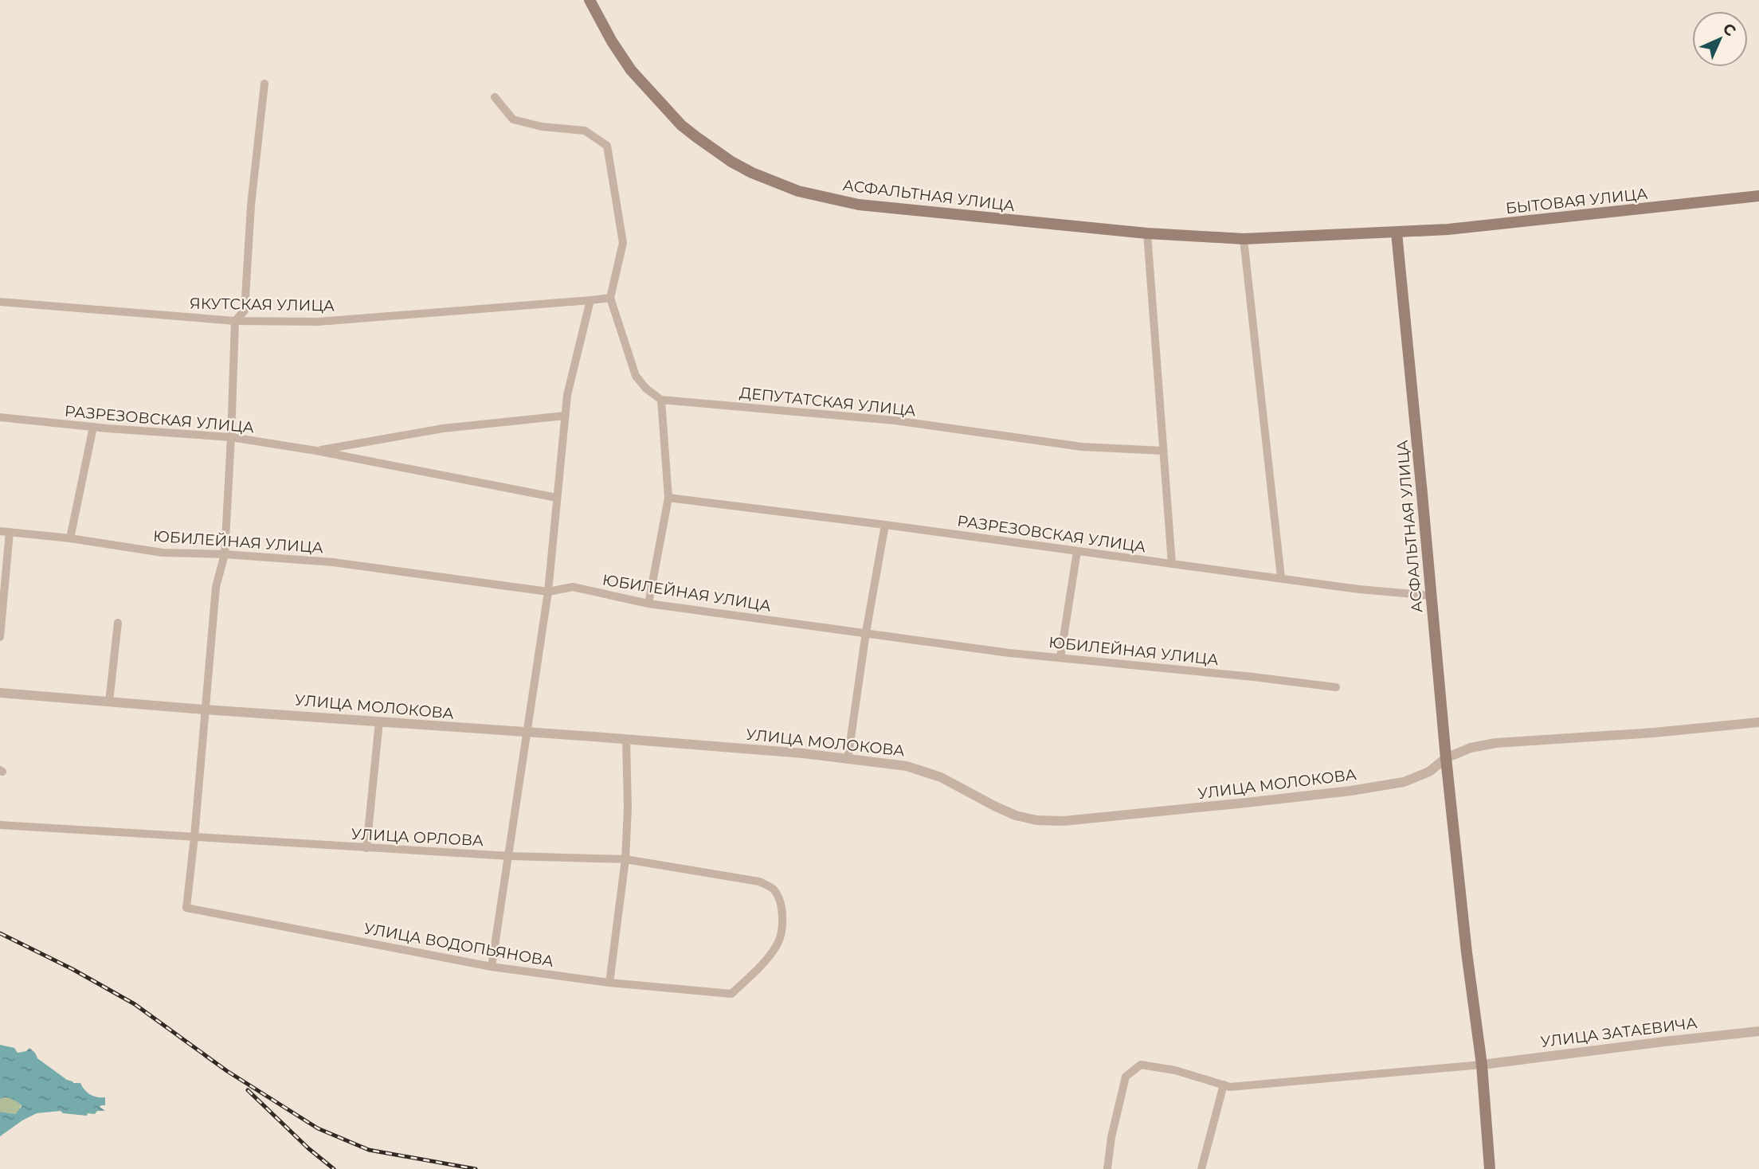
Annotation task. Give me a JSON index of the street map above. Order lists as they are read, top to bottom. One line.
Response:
{"streets":{"main road":["АСФАЛЬТНАЯ УЛИЦА","БЫТОВАЯ УЛИЦА"],"street":["ЯКУТСКАЯ УЛИЦА","ДЕПУТАТСКАЯ УЛИЦА","РАЗРЕЗОВСКАЯ УЛИЦА","ЮБИЛЕЙНАЯ УЛИЦА","УЛИЦА МОЛОКОВА","УЛИЦА ОРЛОВА","УЛИЦА ВОДОПЬЯНОВА","УЛИЦА ЗАТАЕВИЧА"]},"crossings":[["АСФАЛЬТНАЯ УЛИЦА","БЫТОВАЯ УЛИЦА"],["АСФАЛЬТНАЯ УЛИЦА","РАЗРЕЗОВСКАЯ УЛИЦА"],["АСФАЛЬТНАЯ УЛИЦА","УЛИЦА МОЛОКОВА"],["АСФАЛЬТНАЯ УЛИЦА","УЛИЦА ЗАТАЕВИЧА"],["УЛИЦА ОРЛОВА","УЛИЦА ВОДОПЬЯНОВА"]],"north":"top right"}
